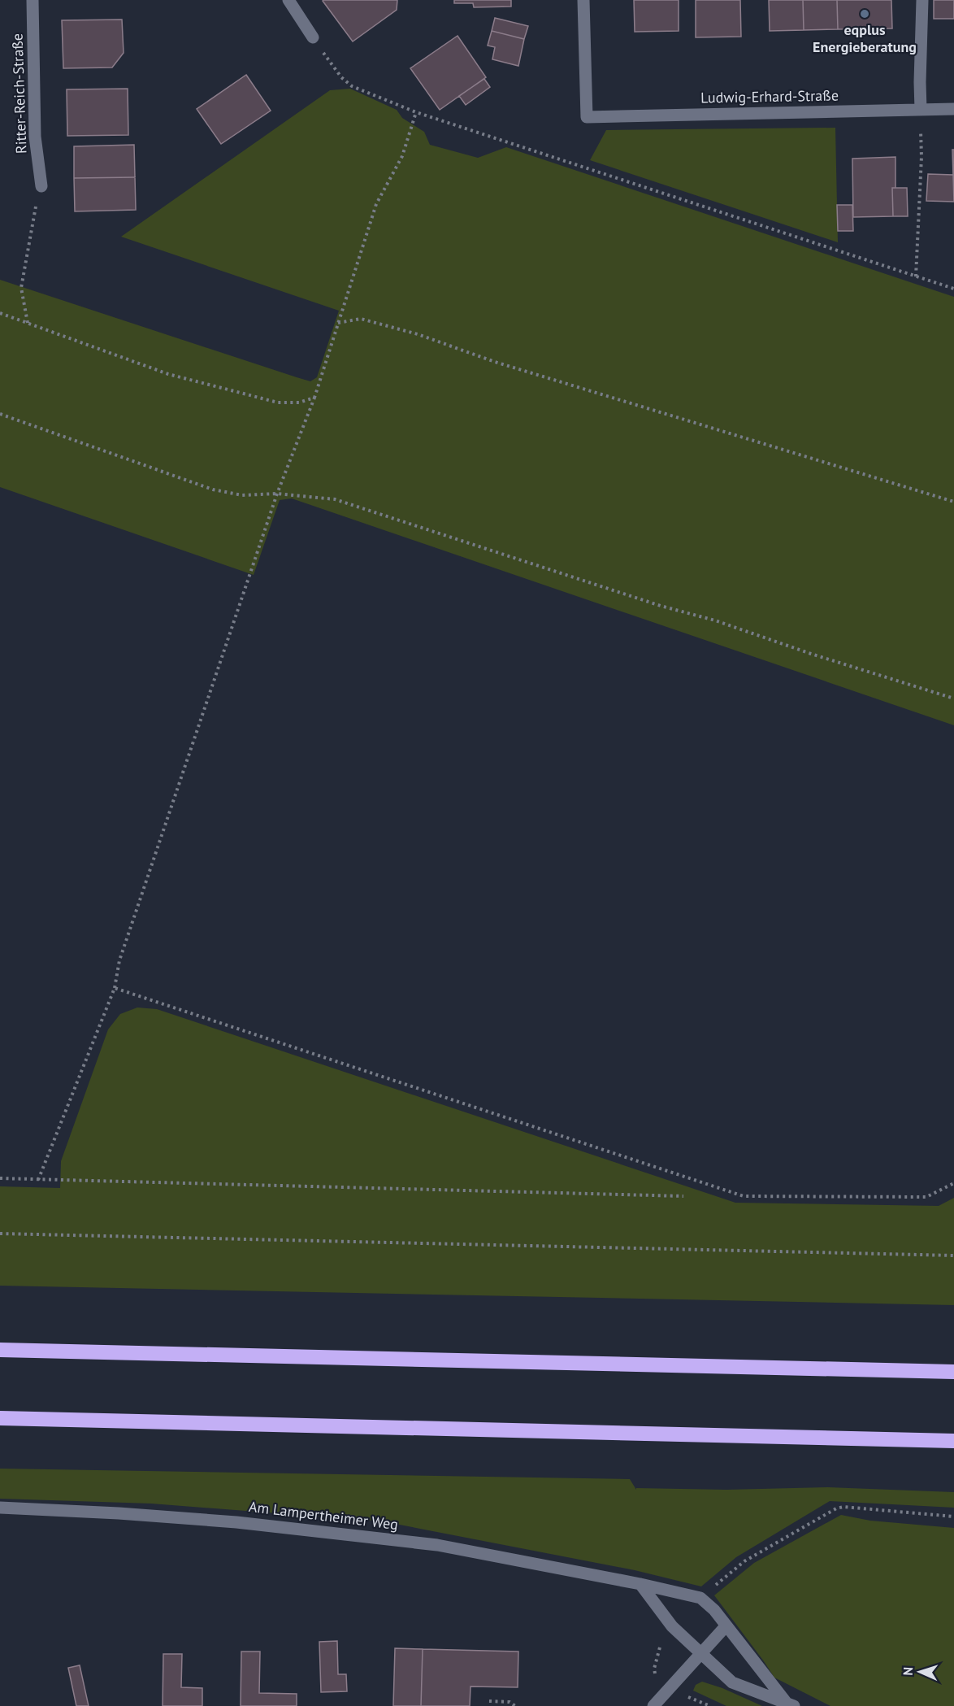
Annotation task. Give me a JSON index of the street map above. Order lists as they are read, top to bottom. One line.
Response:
{"streets":{"street":["Ritter-Reich-Straße","Ludwig-Erhard-Straße","Am Lampertheimer Weg"]},"places":["eqplus Energieberatung"],"north":"left"}
